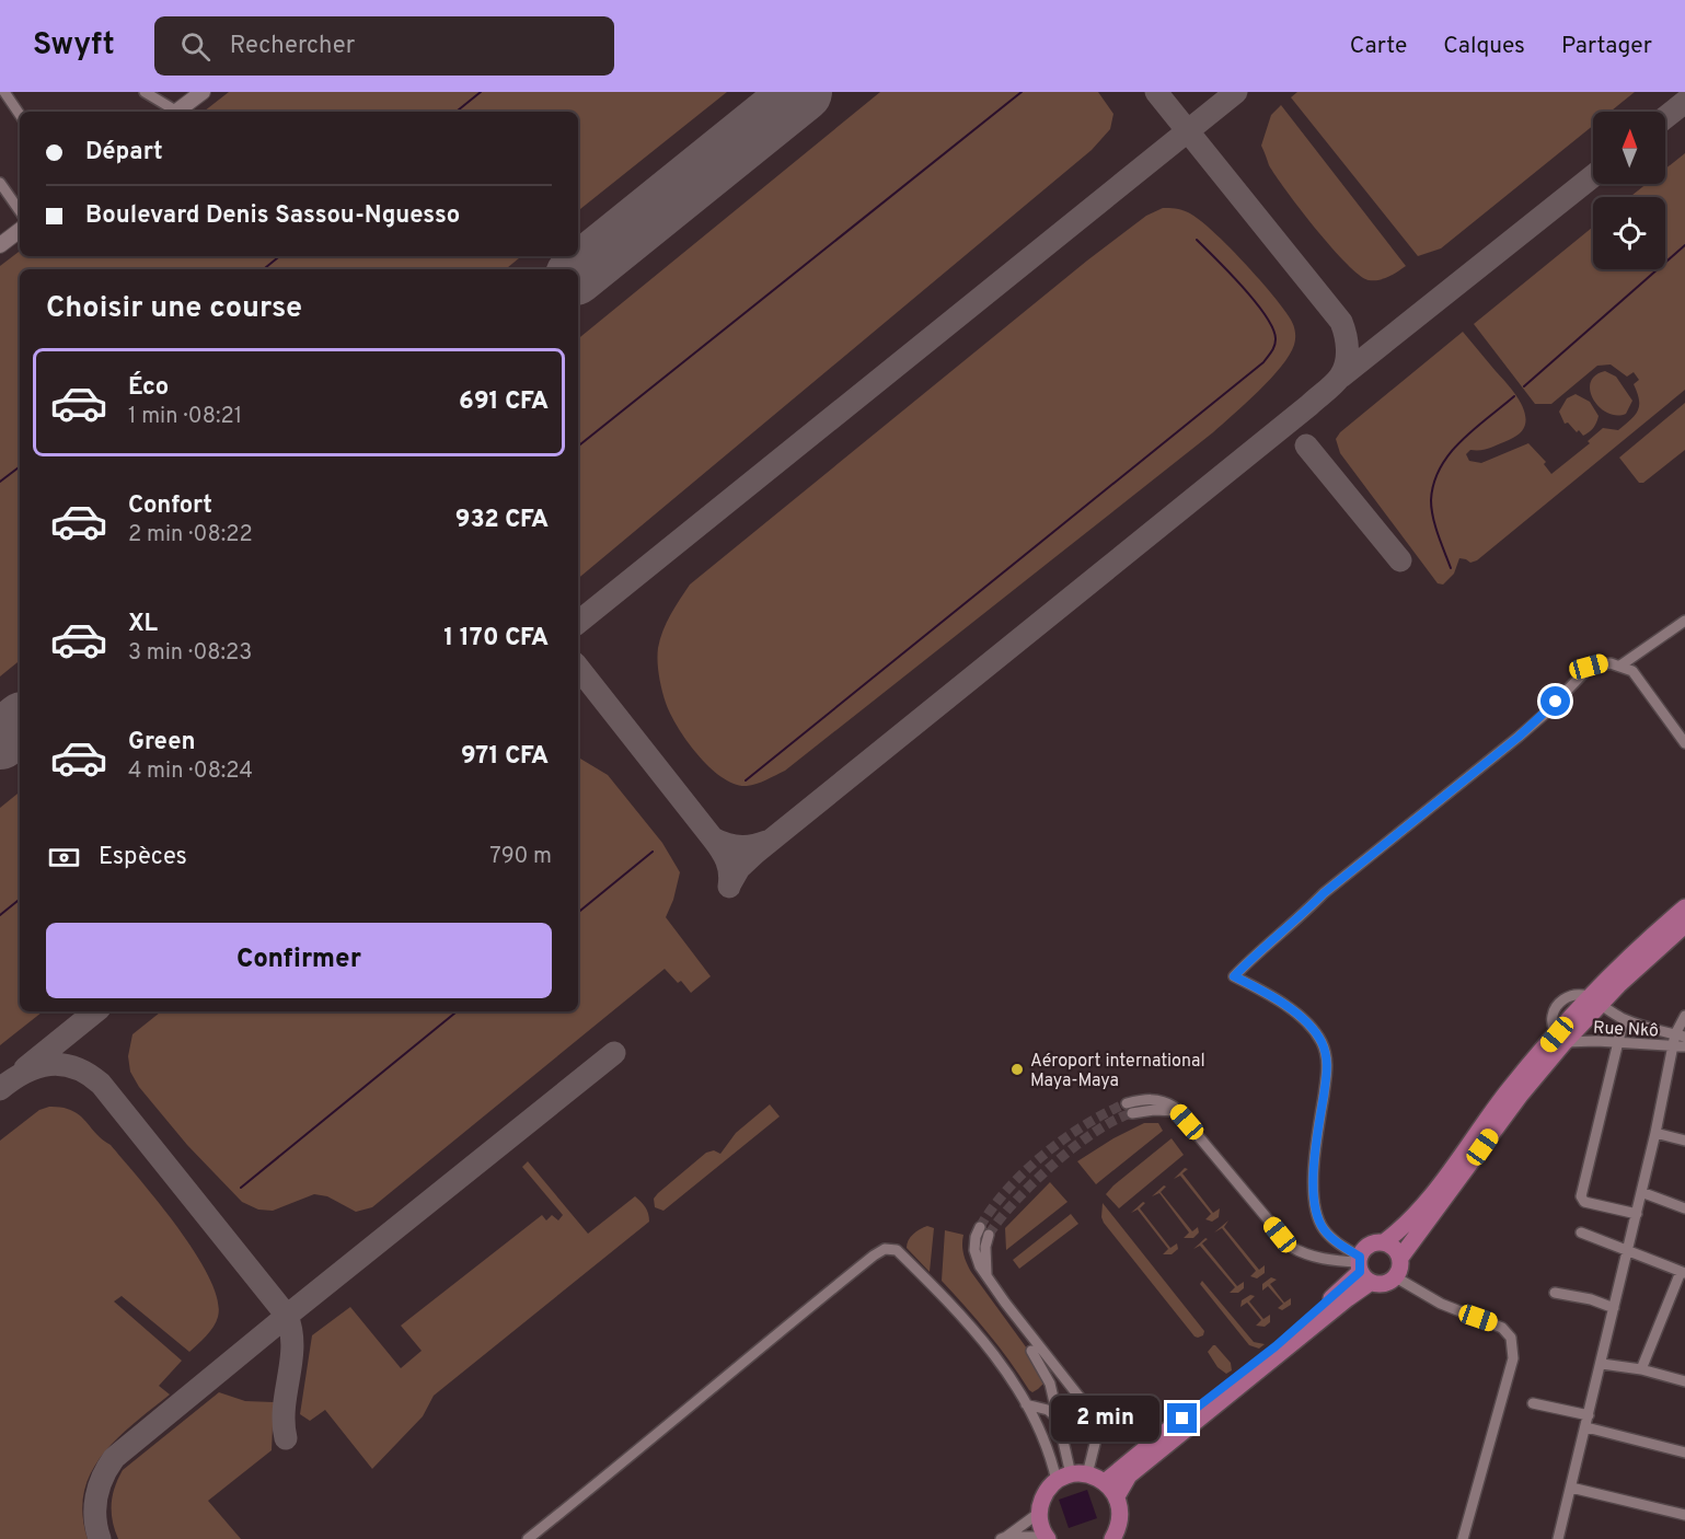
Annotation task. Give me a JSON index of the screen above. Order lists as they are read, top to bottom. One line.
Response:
{"streets":{"street":["Rue Nkô"]},"places":["Aéroport international Maya-Maya"],"north":"top","page":{"header":"Swyft","search":"Rechercher","nav":["Carte","Calques","Partager"],"banner":["Départ","Boulevard Denis Sassou-Nguesso"],"heading":"Choisir une course","list":[{"name":"Éco","note":"1 min · 08:21","value":"691 CFA"},{"name":"Confort","note":"2 min · 08:22","value":"932 CFA"},{"name":"XL","note":"3 min · 08:23","value":"1 170 CFA"},{"name":"Green","note":"4 min · 08:24","value":"971 CFA"}],"pay":["Espèces","790 m"],"buttons":"Confirmer","bubble":"2 min"}}
